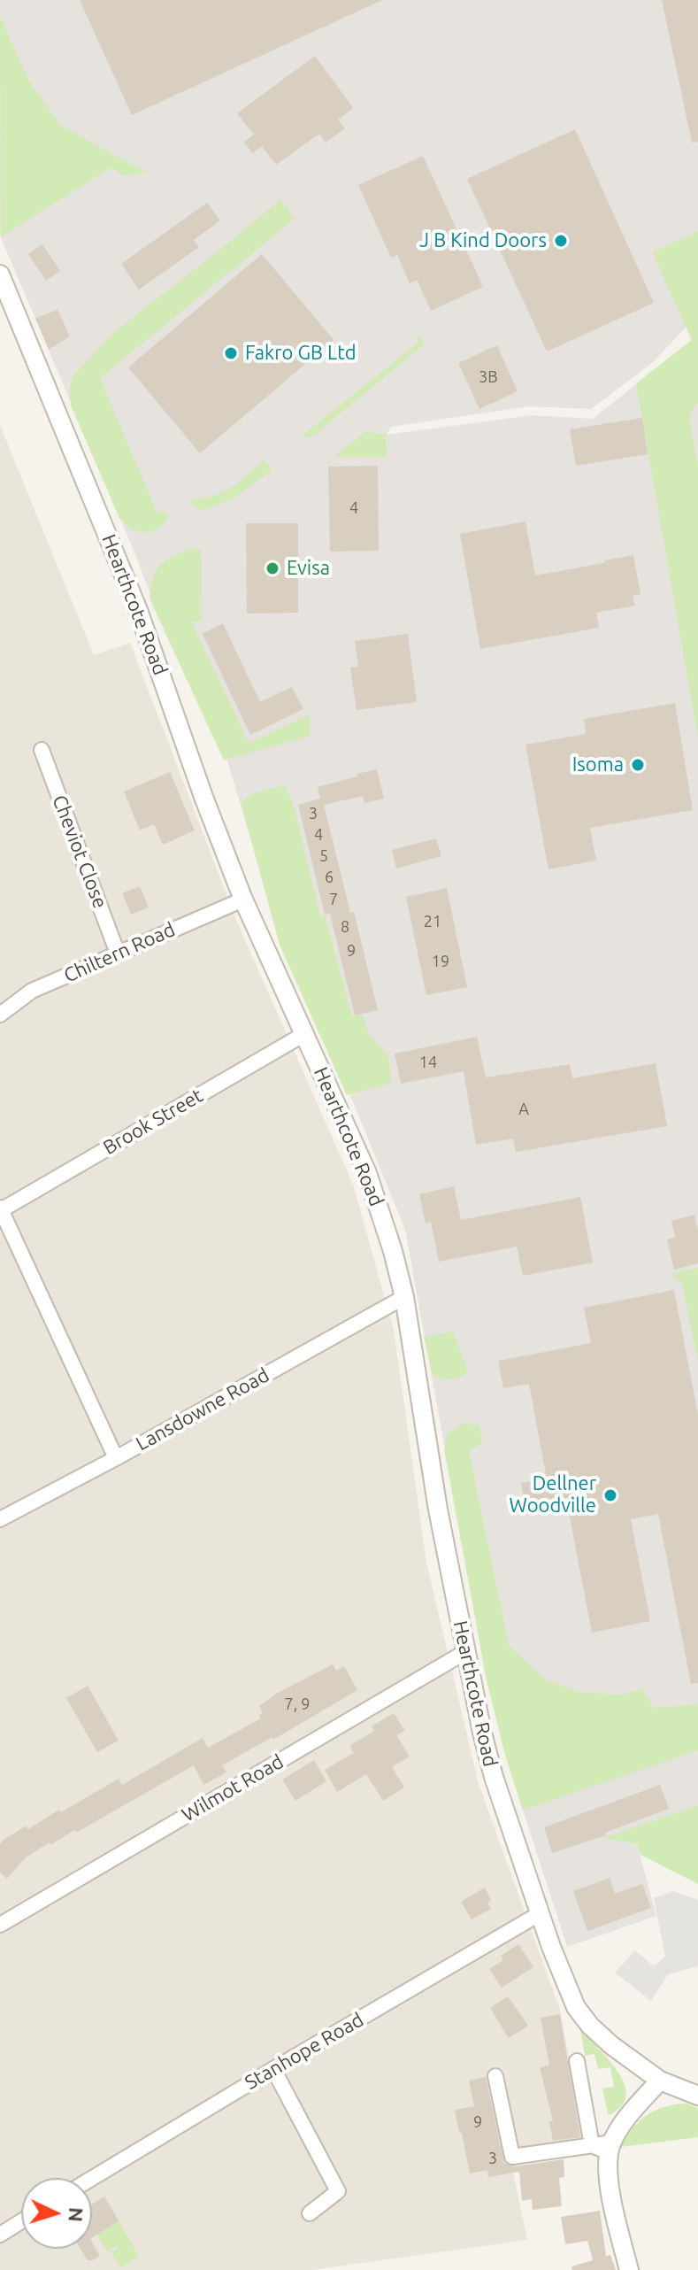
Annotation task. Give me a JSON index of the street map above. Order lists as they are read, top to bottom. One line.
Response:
{"streets":{"street":["Hearthcote Road","Cheviot Close","Chiltern Road","Brook Street","Lansdowne Road","Wilmot Road","Stanhope Road"]},"crossings":[["Hearthcote Road","Chiltern Road"],["Hearthcote Road","Brook Street"],["Hearthcote Road","Lansdowne Road"],["Hearthcote Road","Wilmot Road"],["Hearthcote Road","Stanhope Road"],["Cheviot Close","Chiltern Road"],["Brook Street","Lansdowne Road"]],"places":["J B Kind Doors","Fakro GB Ltd","Evisa","Isoma","Dellner Woodville"],"house_numbers":["3B","4","3","4","5","6","7","21","8","9","19","14","A","7, 9","9","3"],"north":"right"}
